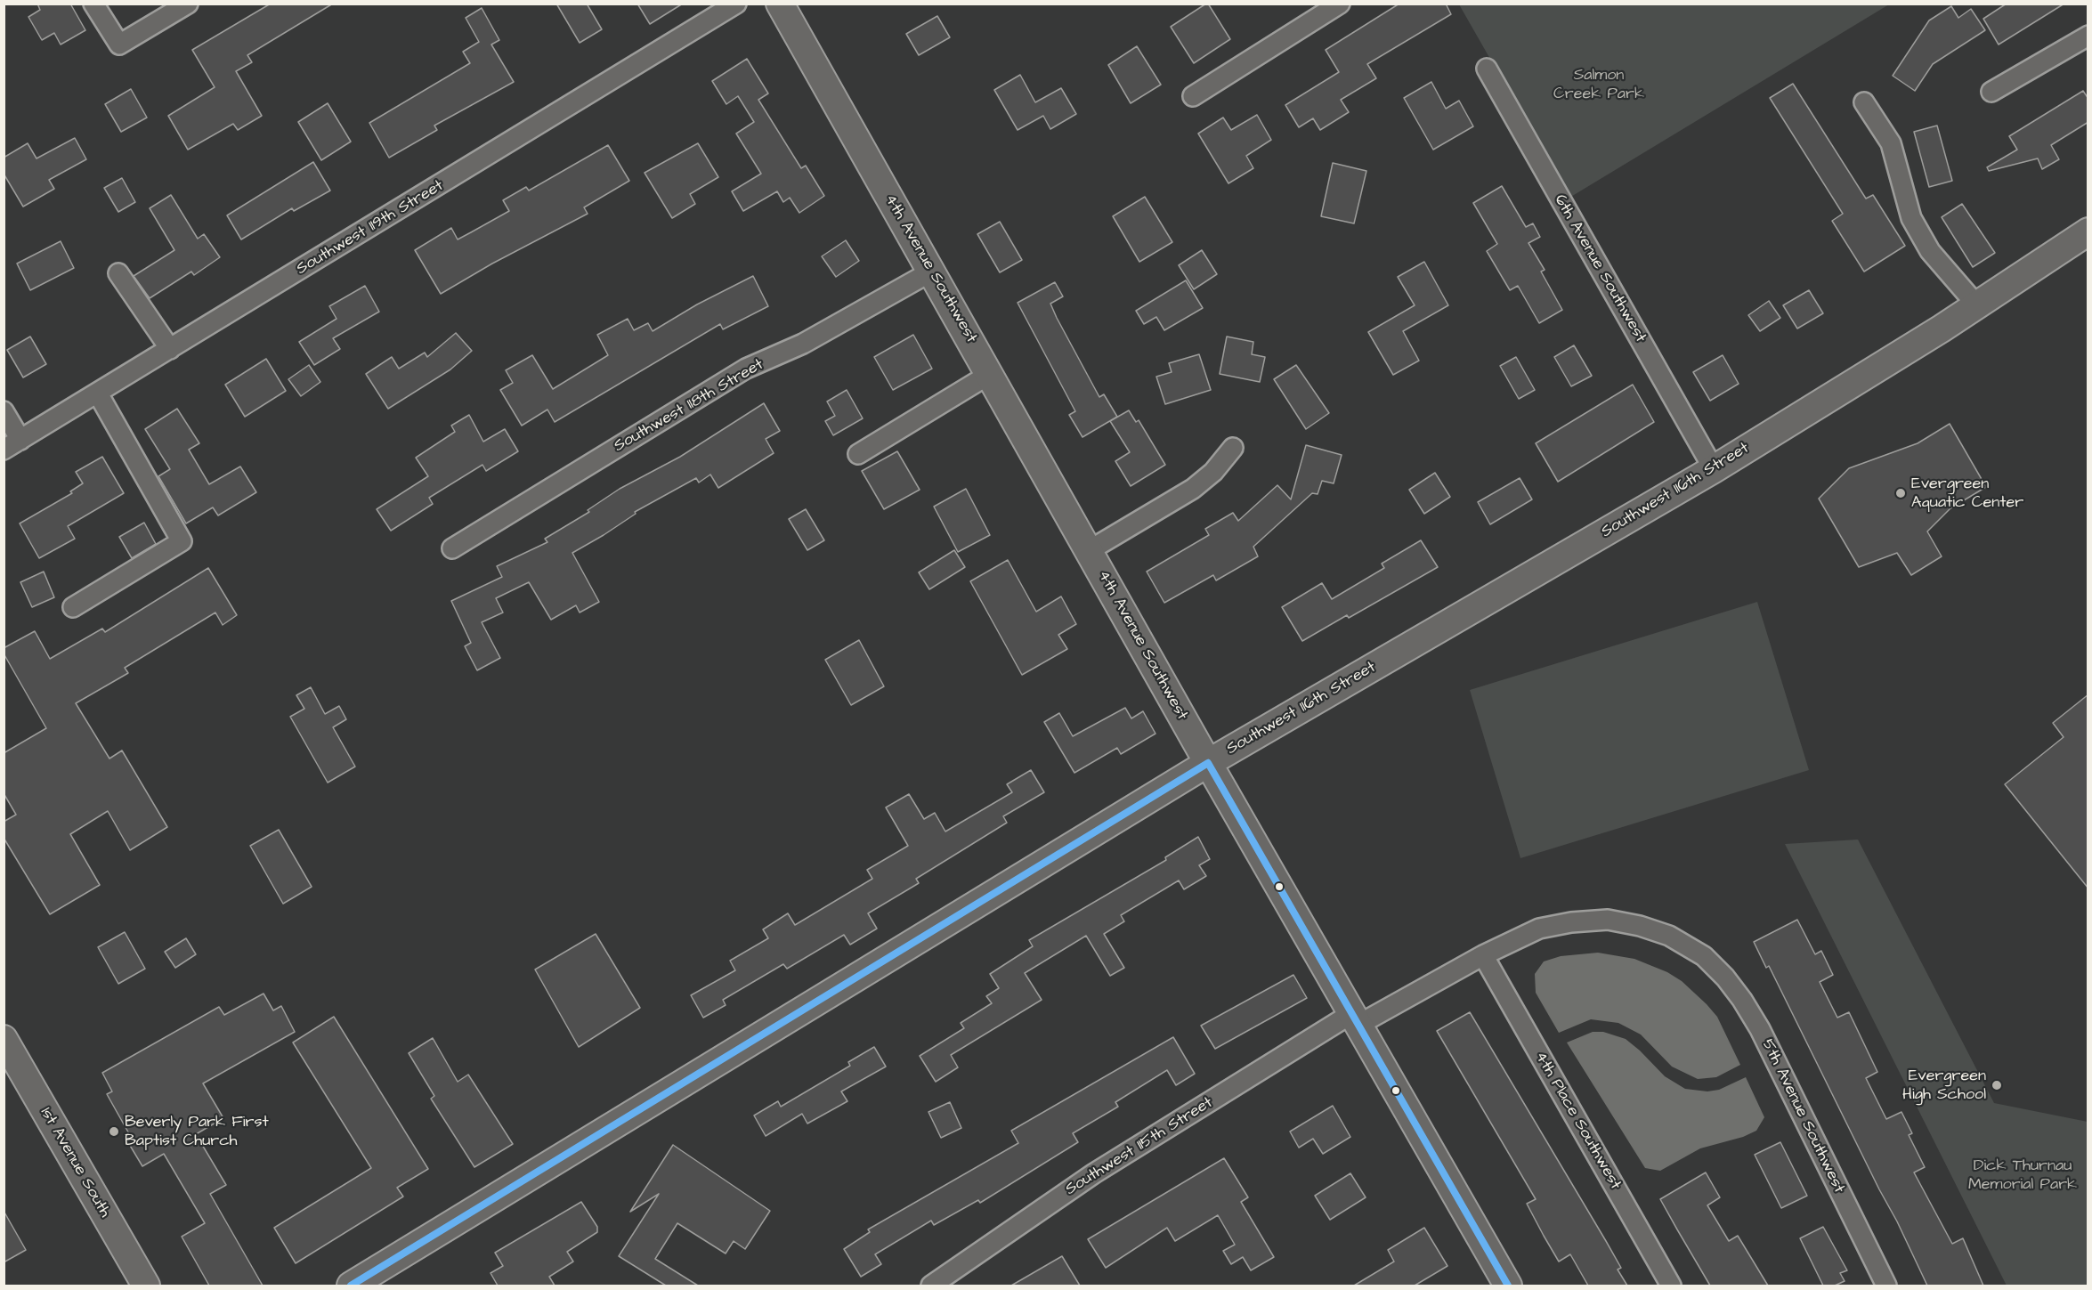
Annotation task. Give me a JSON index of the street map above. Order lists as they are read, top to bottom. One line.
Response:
{"streets":{"street":["Southwest 119th Street","4th Avenue Southwest","6th Avenue Southwest","Southwest 118th Street","Southwest 116th Street","5th Avenue Southwest","4th Place Southwest","Southwest 115th Street","1st Avenue South"]},"crossings":[["4th Avenue Southwest","Southwest 118th Street"],["4th Avenue Southwest","Southwest 116th Street"],["4th Avenue Southwest","Southwest 115th Street"],["6th Avenue Southwest","Southwest 116th Street"],["5th Avenue Southwest","Southwest 115th Street"],["4th Place Southwest","Southwest 115th Street"]],"parks":["Salmon Creek Park","Dick Thurnau Memorial Park"],"places":["Evergreen Aquatic Center","Evergreen High School","Beverly Park First Baptist Church"]}
